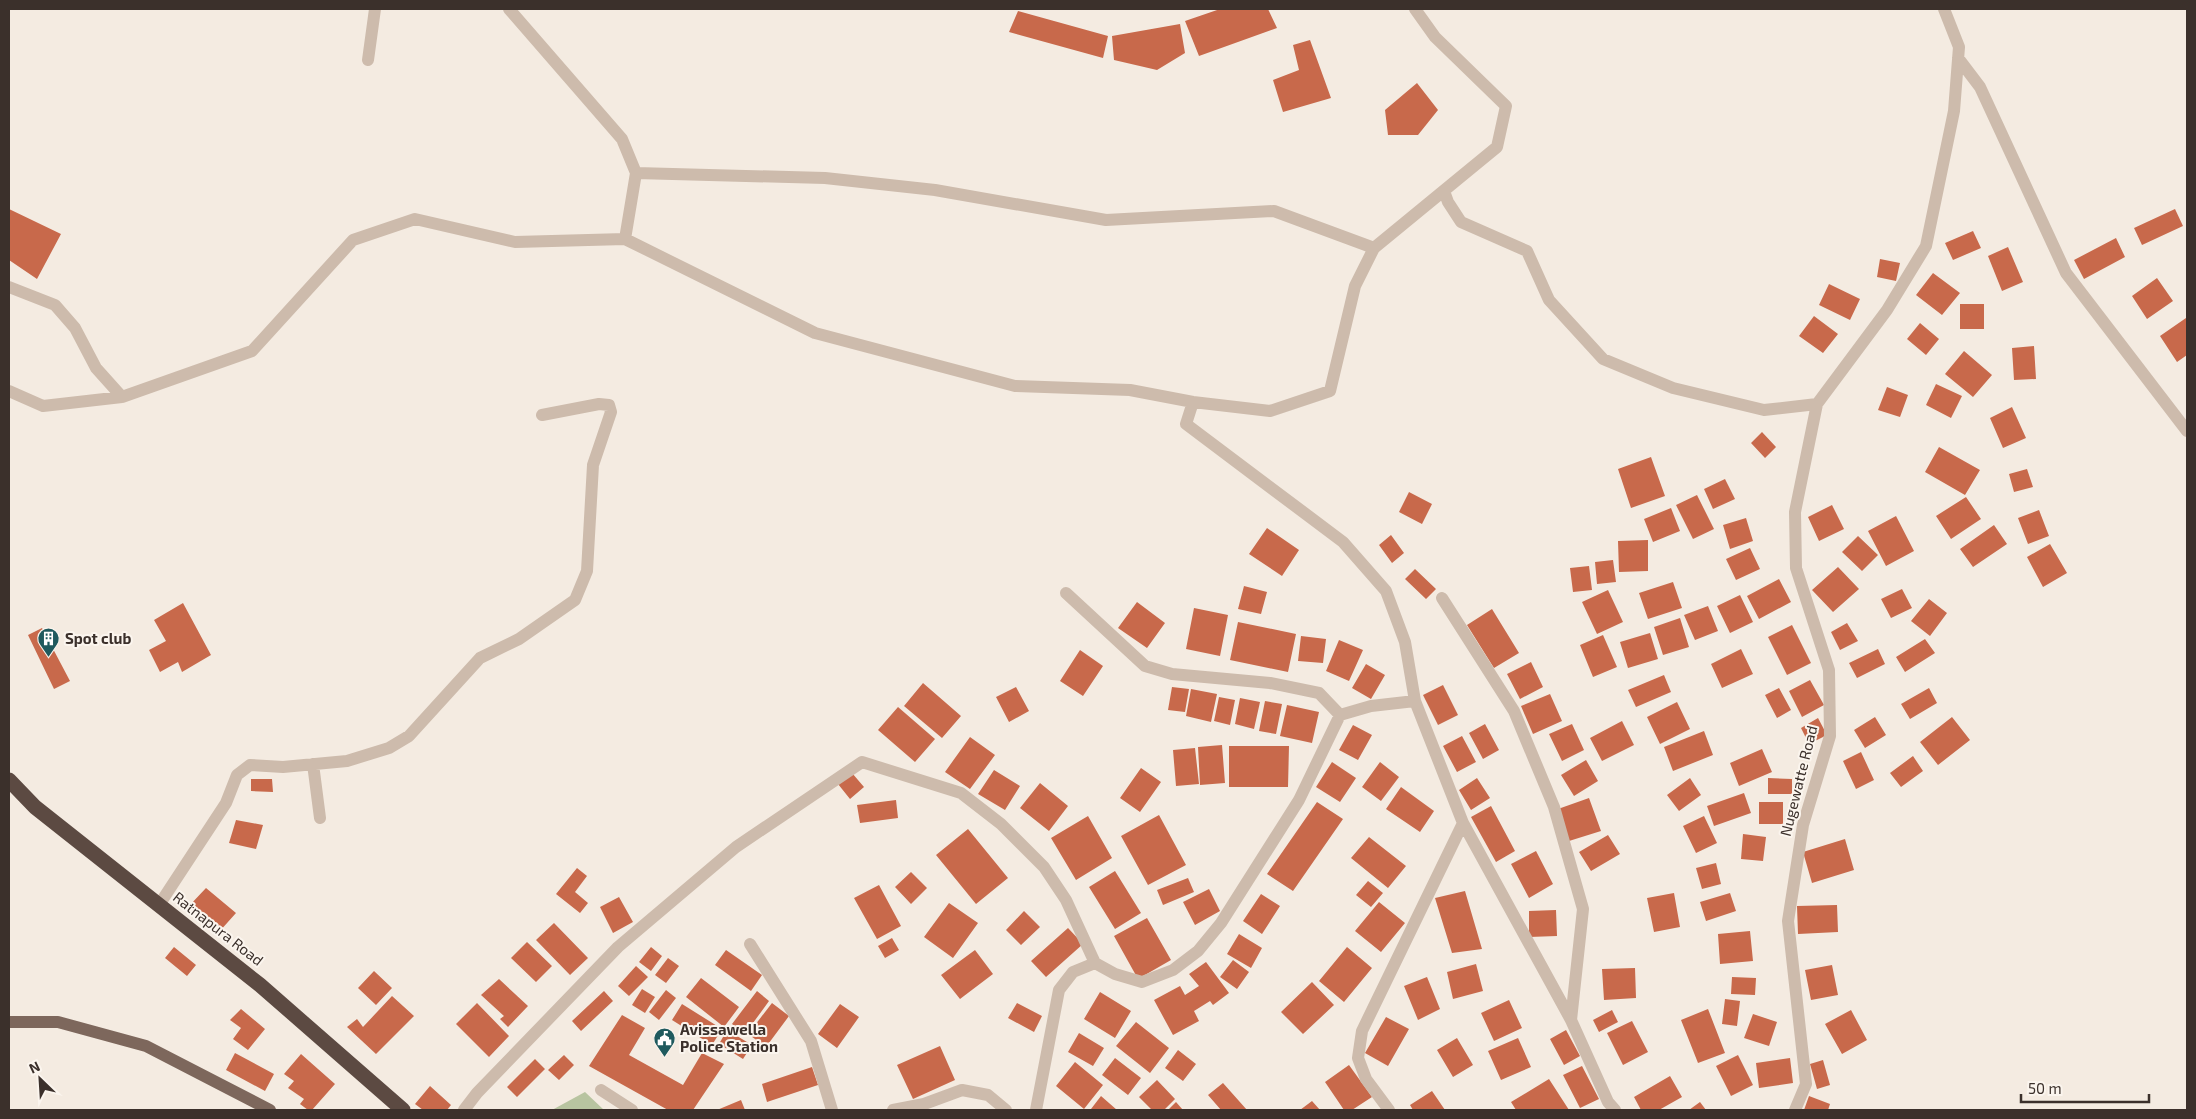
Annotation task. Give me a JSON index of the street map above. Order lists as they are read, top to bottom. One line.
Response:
{"streets":{"highway":["Ratnapura Road"],"street":["Nugewatte Road"]},"places":{"building":["Spot club"],"public building":["Avissawella Police Station"]},"scale_bar":"50 m","north":"top left"}
